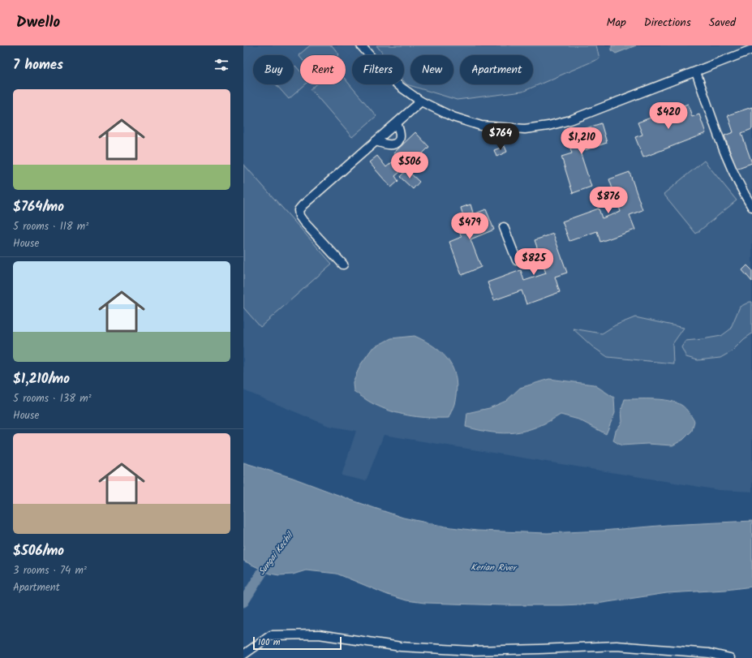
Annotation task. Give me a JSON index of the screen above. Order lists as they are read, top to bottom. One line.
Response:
{"water":["Sungai Kechil","Kerian River"],"scale_bar":"100 m","page":{"header":"Dwello","nav":["Map","Directions","Saved"],"heading":"7 homes","chip":["Buy","Rent","Filters","New","Apartment"],"list":[{"name":"$764/mo","note":"5 rooms · 118 m² · House"},{"name":"$1,210/mo","note":"5 rooms · 138 m² · House"},{"name":"$506/mo","note":"3 rooms · 74 m² · Apartment"}],"price":["$420","$764","$1,210","$506","$876","$479","$825"],"scale":"100 m"}}
